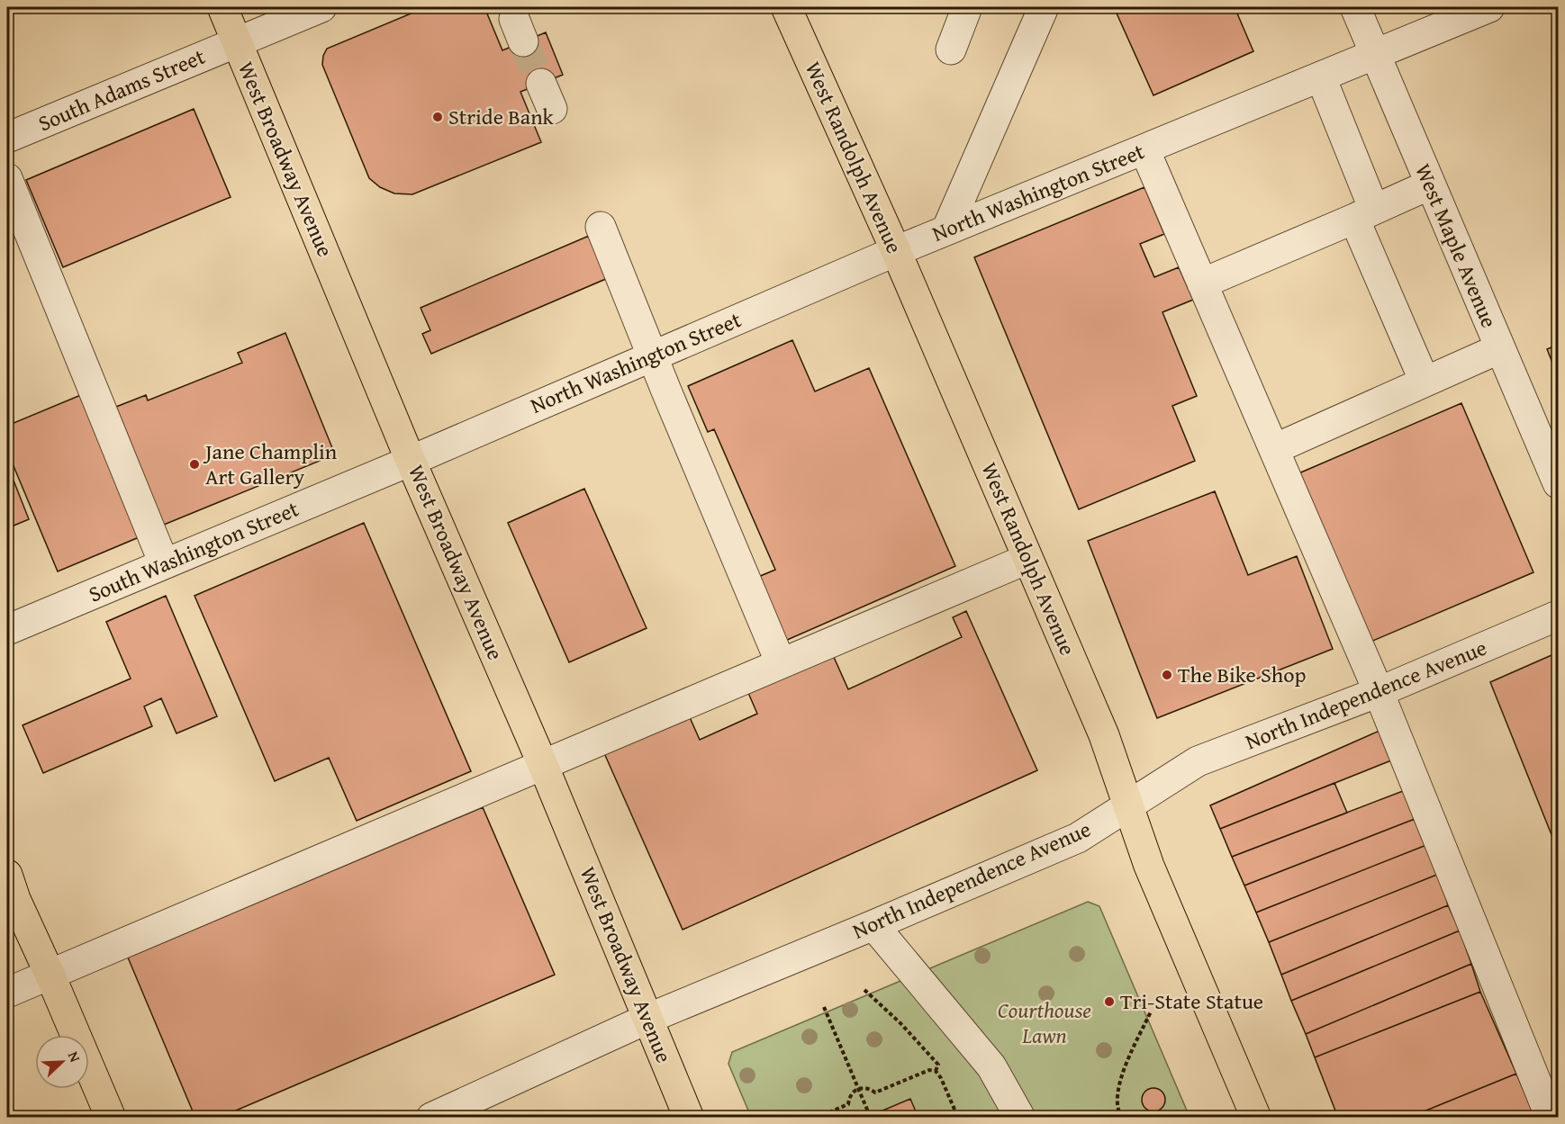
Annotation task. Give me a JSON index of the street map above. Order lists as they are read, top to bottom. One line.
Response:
{"streets":{"main road":["West Randolph Avenue","West Broadway Avenue"],"street":["South Adams Street","North Washington Street","West Maple Avenue","South Washington Street","North Independence Avenue"]},"crossings":[["South Adams Street","West Broadway Avenue"],["West Randolph Avenue","North Washington Street"],["West Randolph Avenue","North Independence Avenue"],["West Broadway Avenue","North Washington Street"],["West Broadway Avenue","South Washington Street"],["West Broadway Avenue","North Independence Avenue"],["North Washington Street","West Maple Avenue"],["North Washington Street","South Washington Street"]],"parks":["Courthouse Lawn"],"places":["Stride Bank","Jane Champlin Art Gallery","The Bike Shop","Tri-State Statue"],"north":"top right"}
